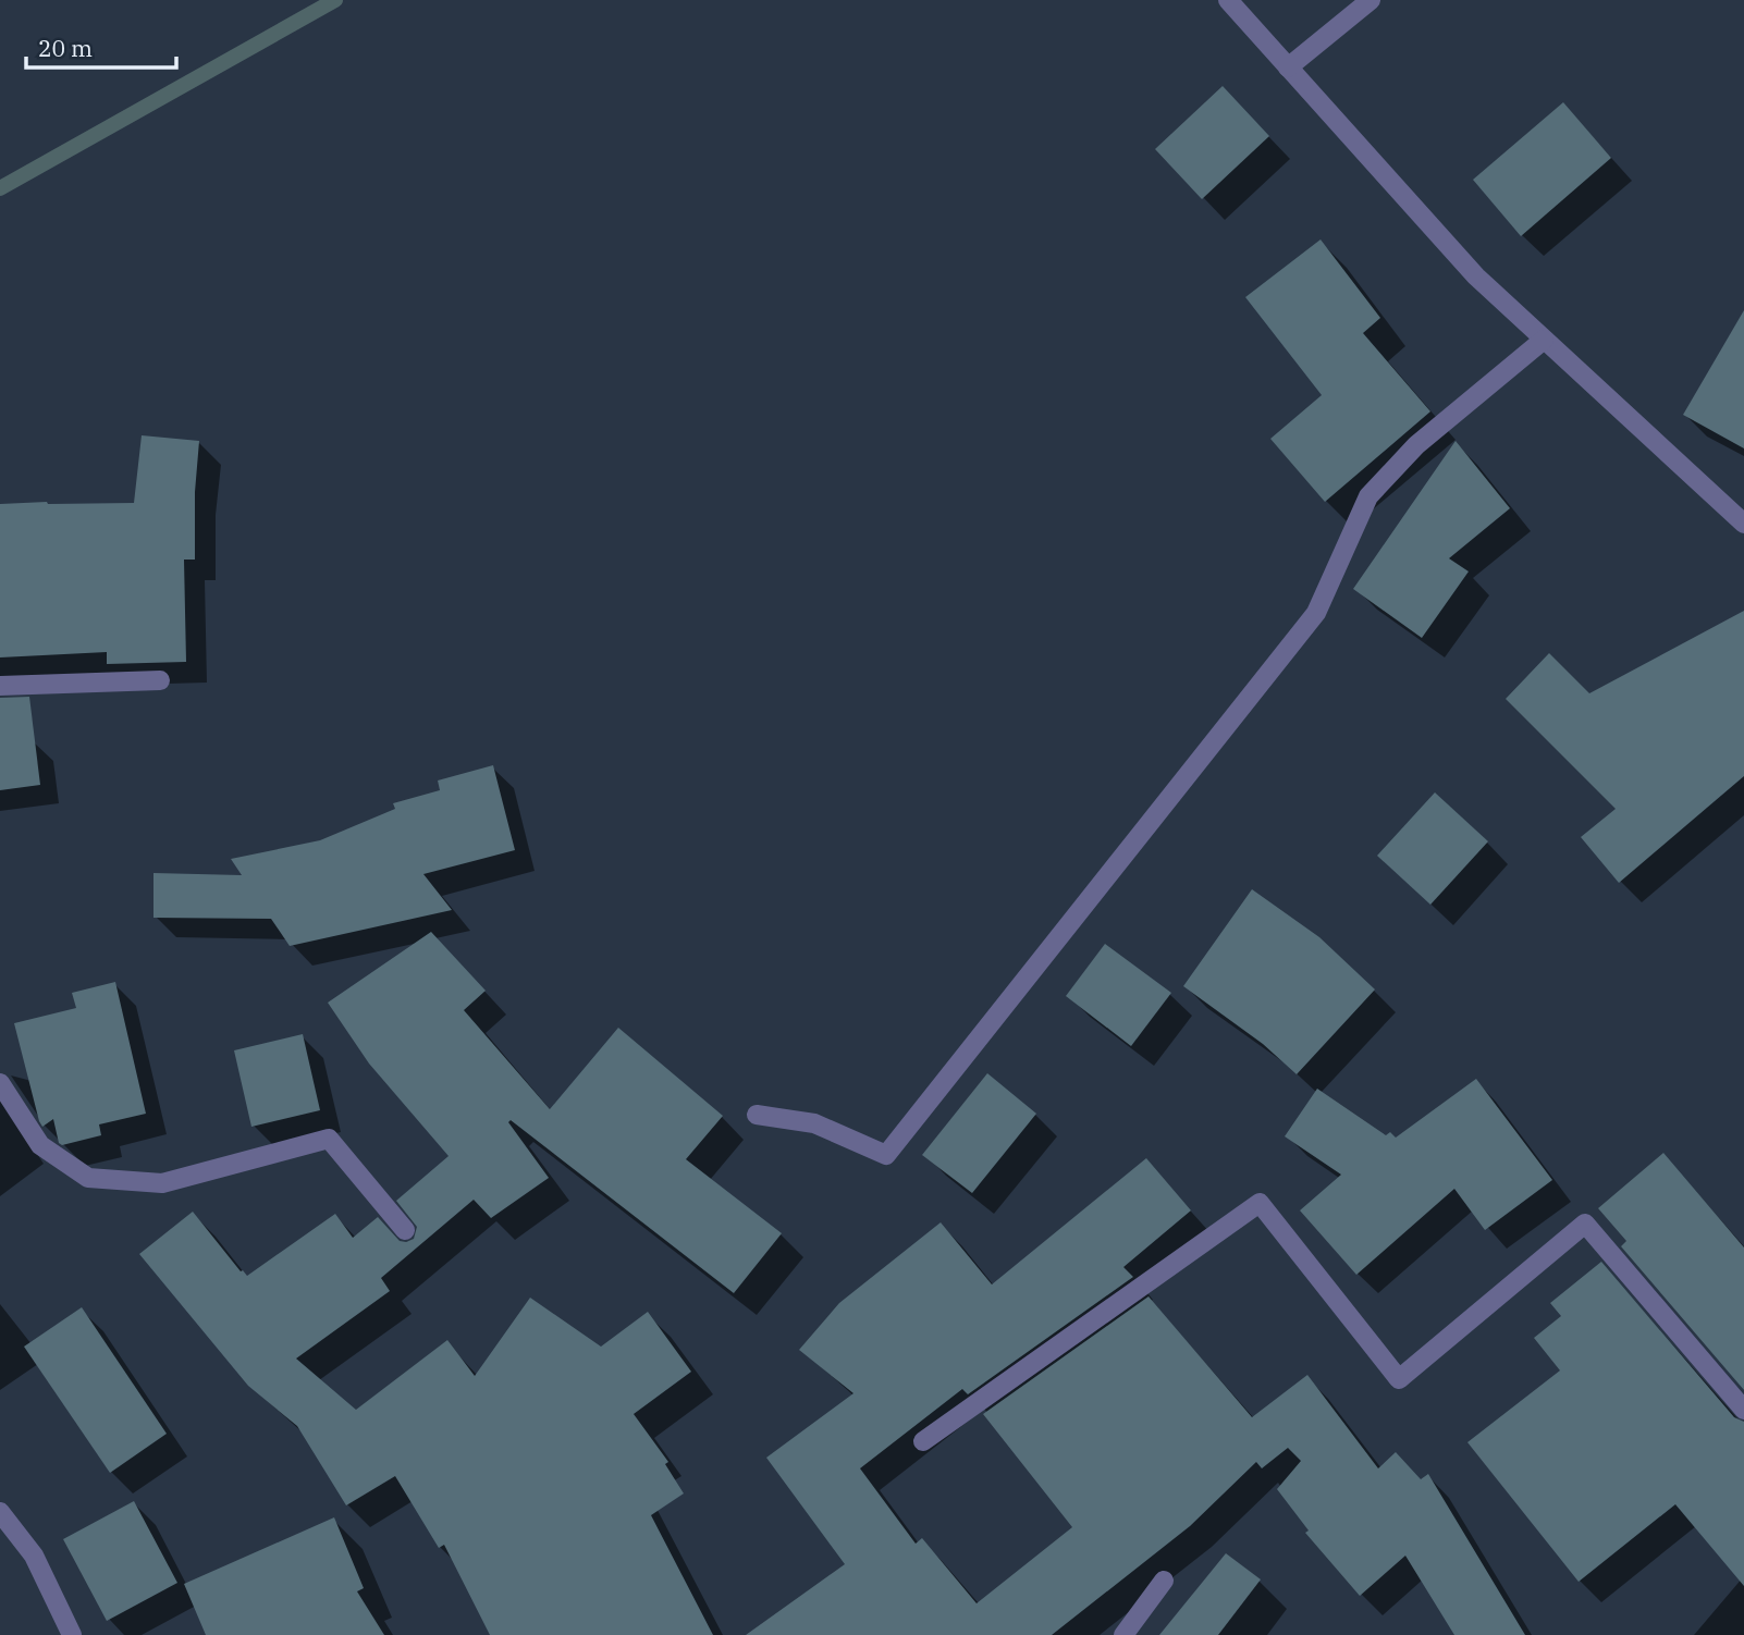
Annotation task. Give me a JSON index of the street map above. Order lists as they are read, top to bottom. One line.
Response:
{"scale_bar":"20 m"}
